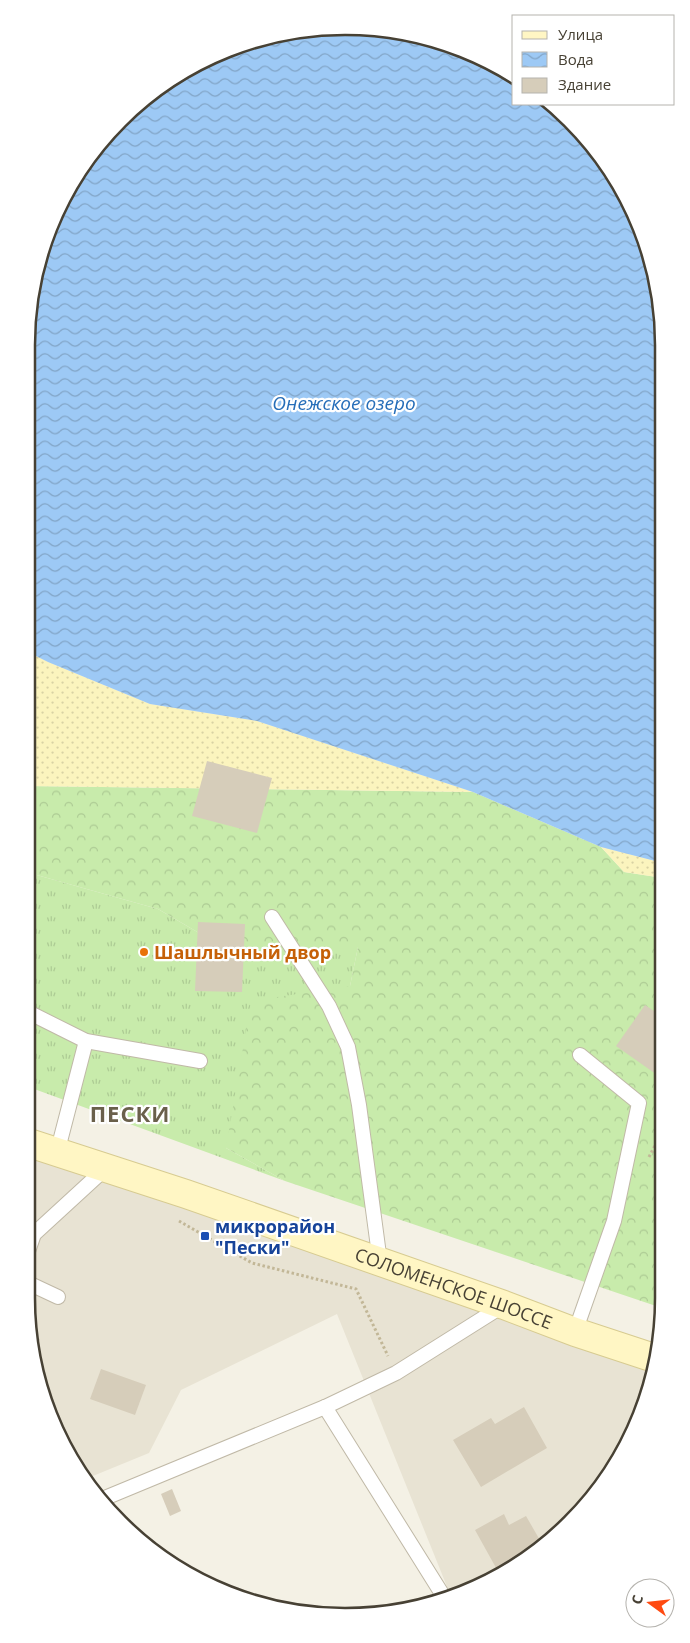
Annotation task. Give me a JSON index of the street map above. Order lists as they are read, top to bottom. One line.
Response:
{"streets":{"main road":["СОЛОМЕНСКОЕ ШОССЕ"]},"districts":["ПЕСКИ"],"water":["Онежское озеро"],"places":{"other":["Шашлычный двор"],"transit":["микрорайон \"Пески\""]},"legend":["Улица","Вода","Здание"],"north":"left"}
